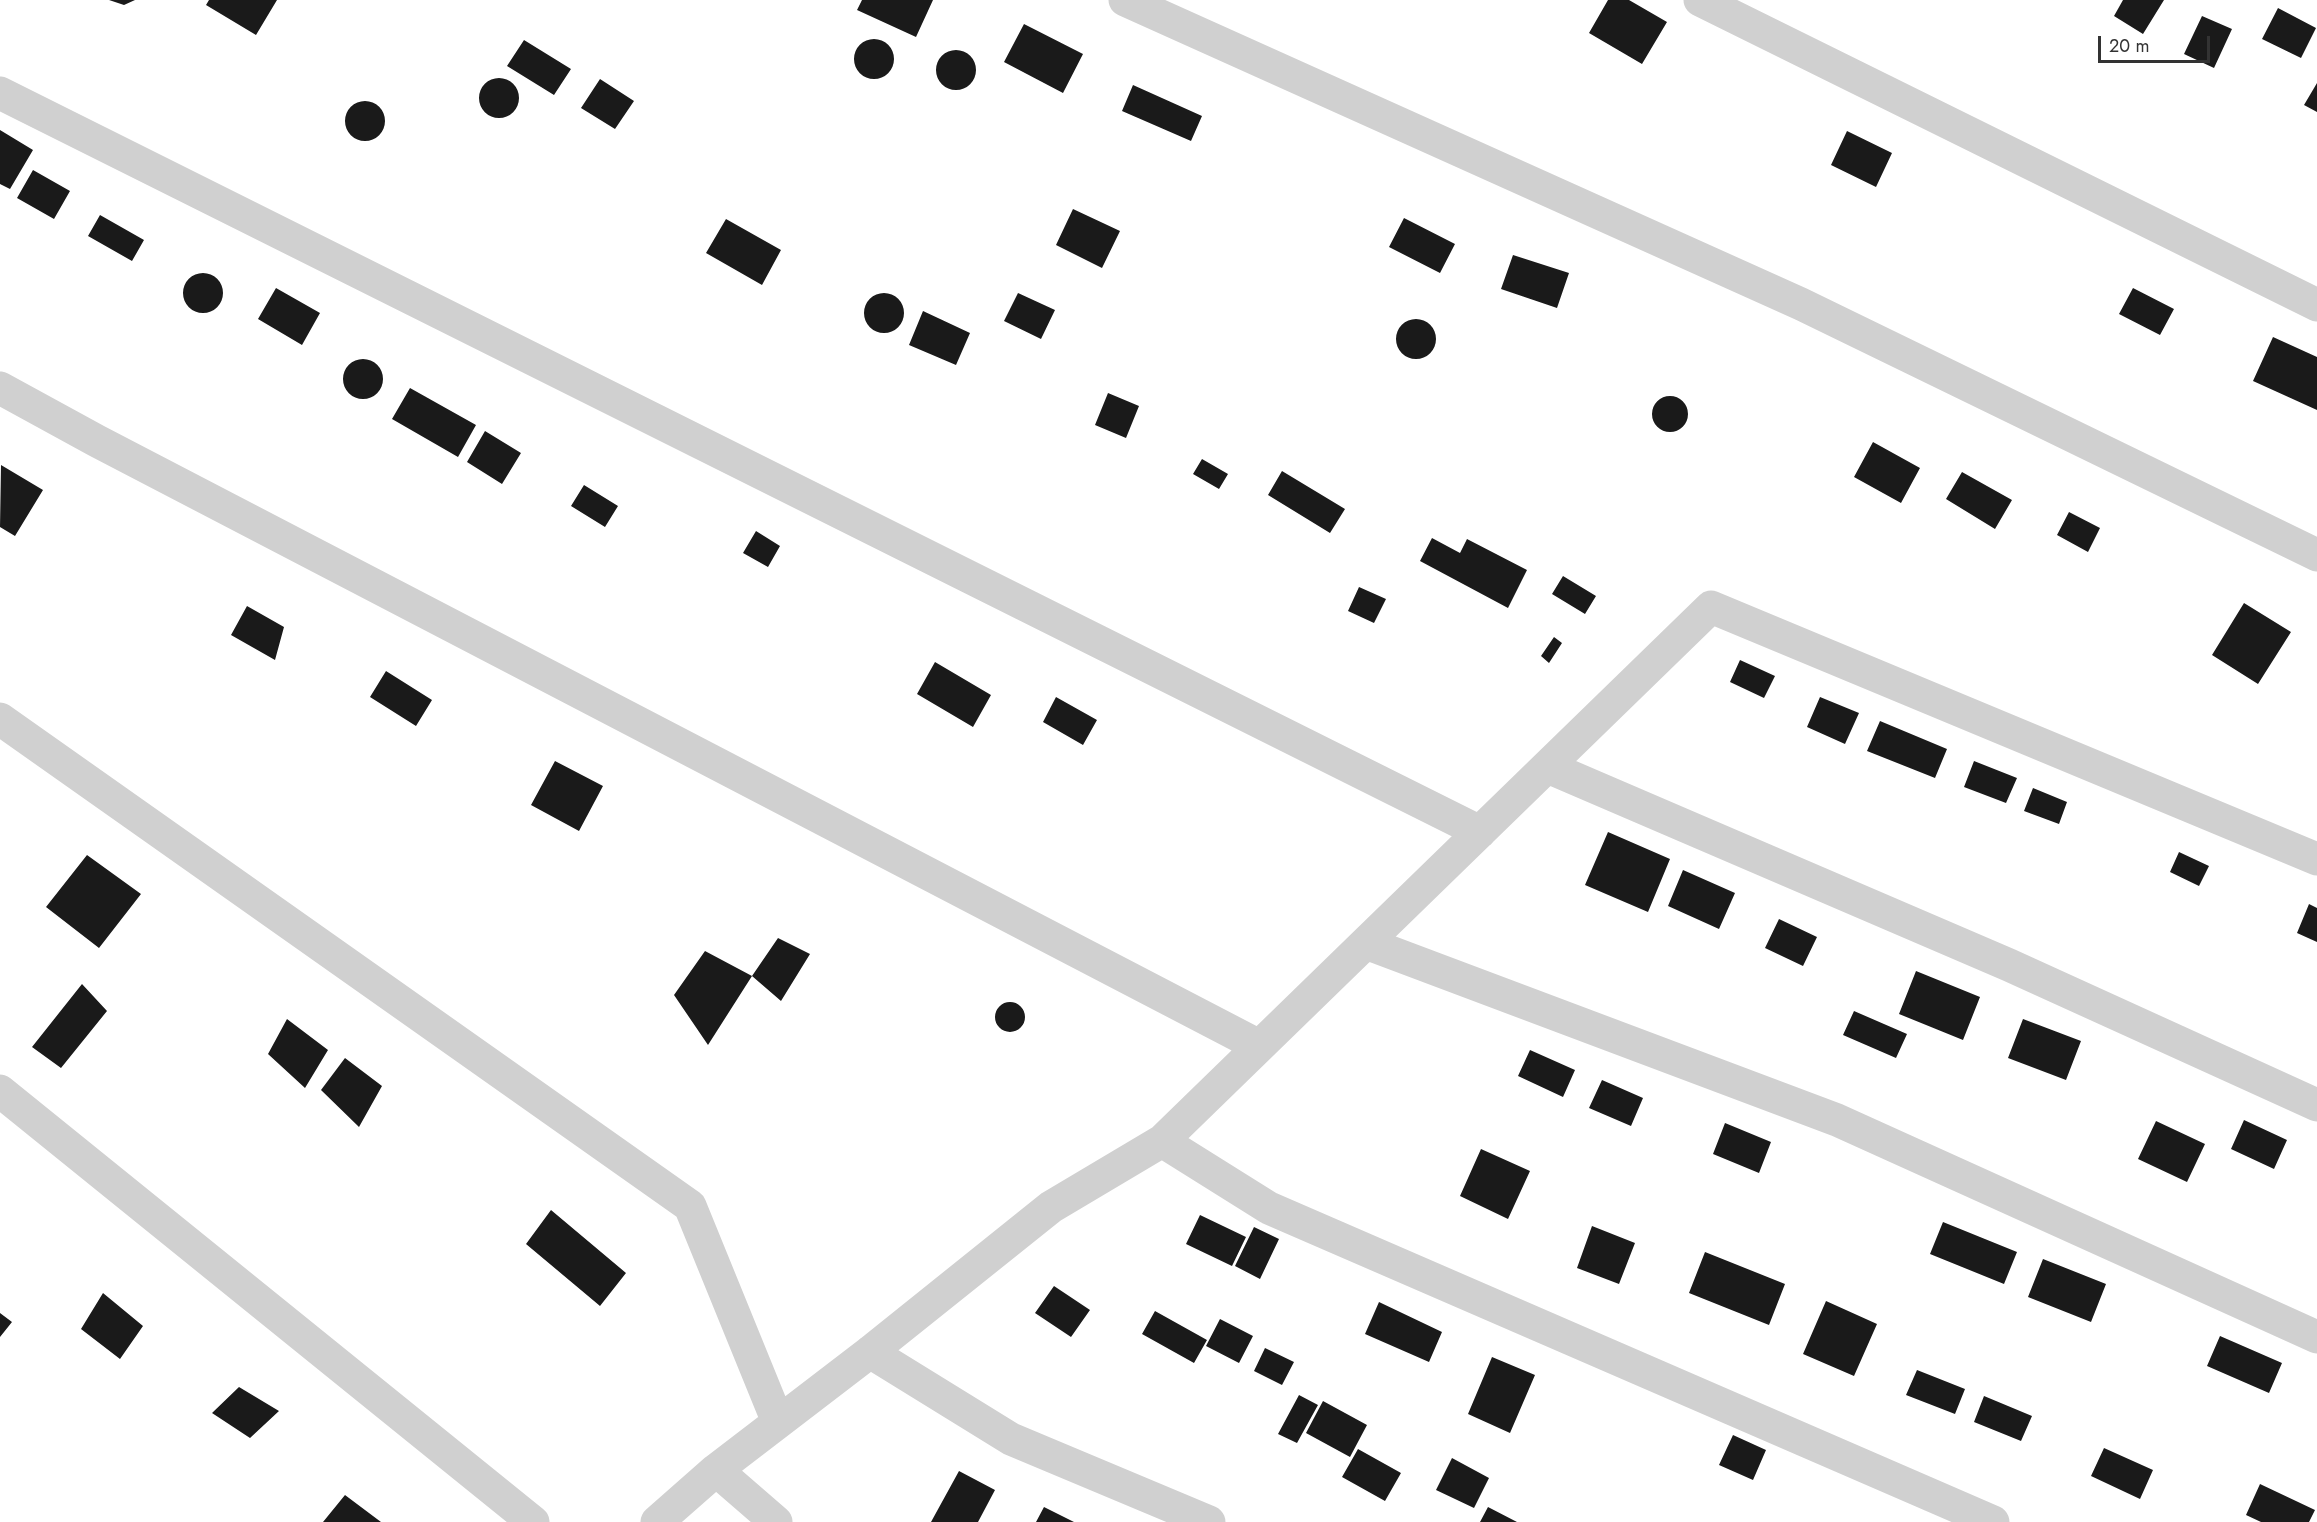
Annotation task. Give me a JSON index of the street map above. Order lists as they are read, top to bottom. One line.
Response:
{"scale_bar":"20 m"}
